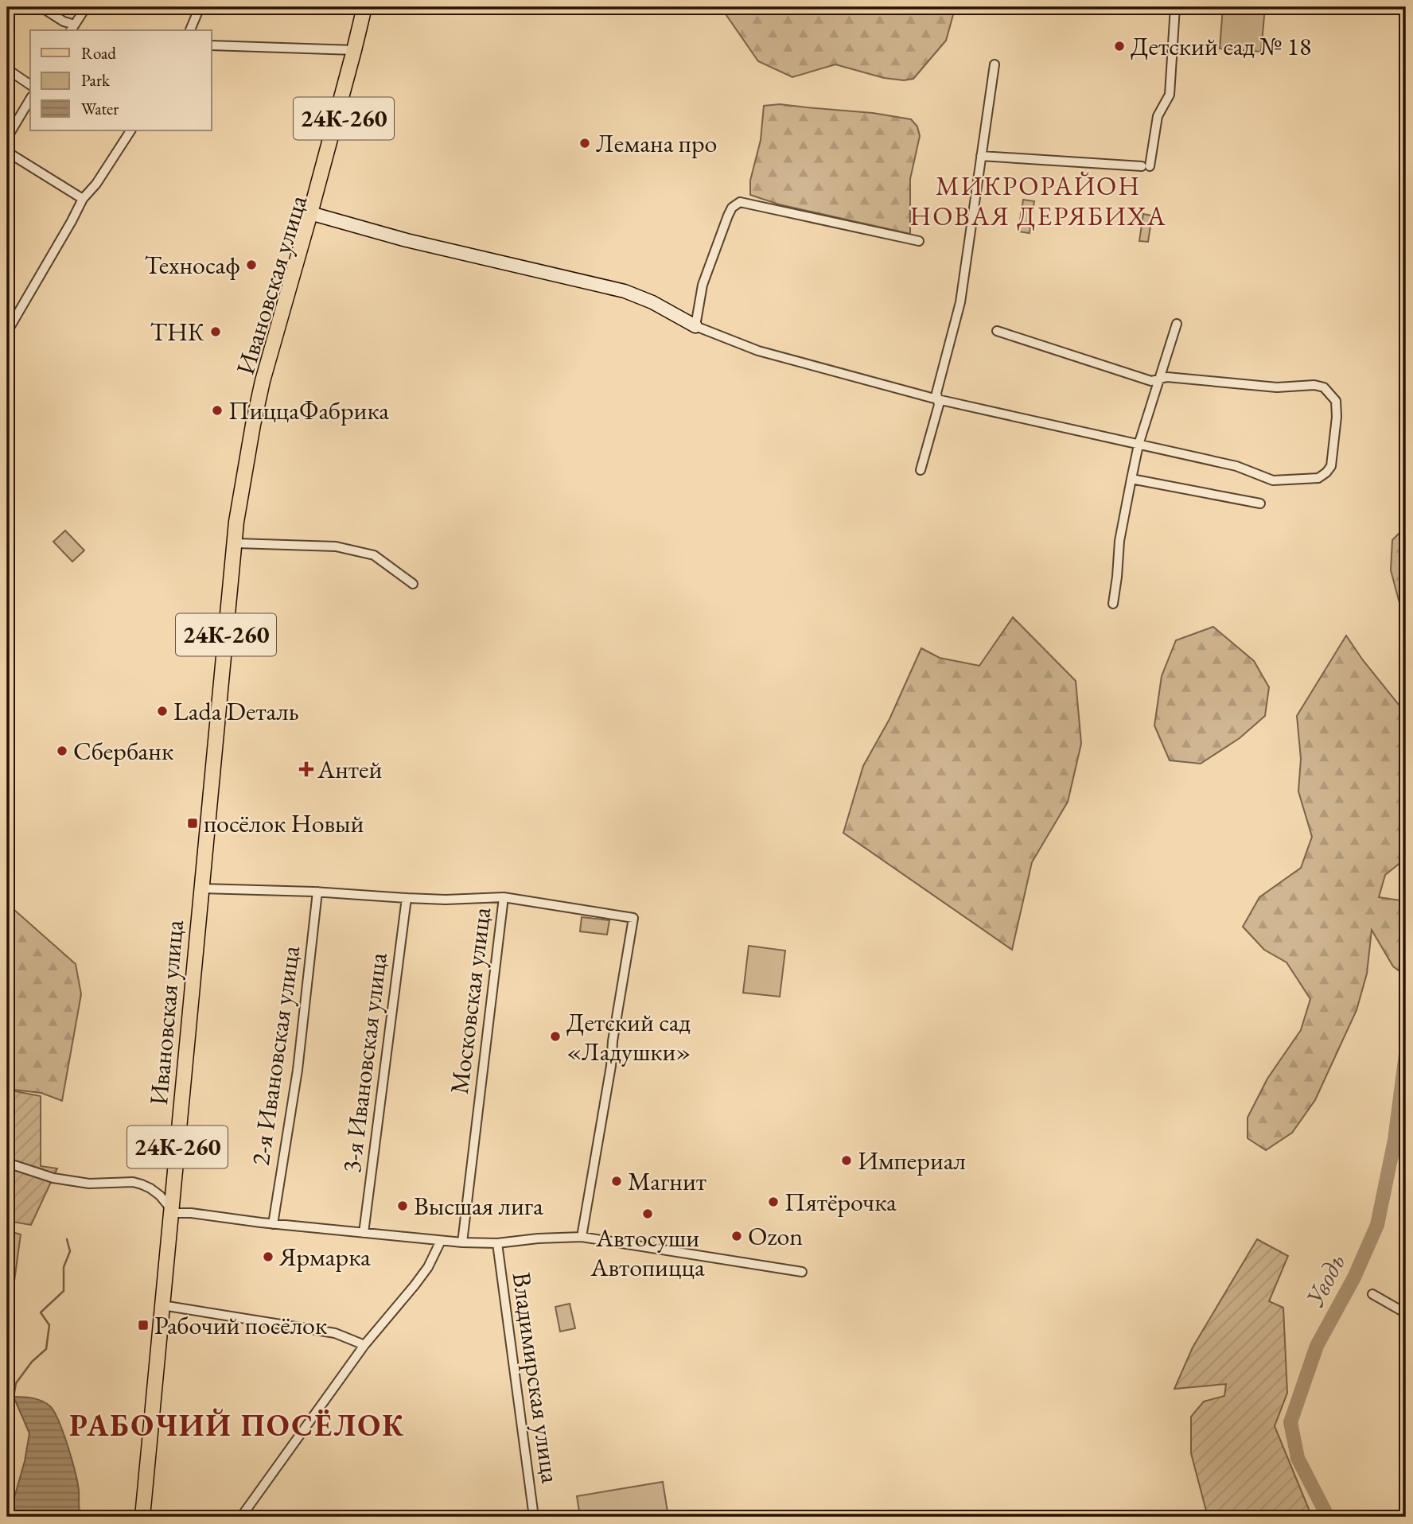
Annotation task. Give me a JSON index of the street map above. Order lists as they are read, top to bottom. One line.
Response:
{"streets":{"main road":["24К-260","Ивановская улица"],"street":["Московская улица","2-я Ивановская улица","3-я Ивановская улица","Владимирская улица"]},"crossings":[["24К-260","Ивановская улица"],["Ивановская улица","Московская улица"],["Ивановская улица","Владимирская улица"],["Московская улица","2-я Ивановская улица"],["Московская улица","3-я Ивановская улица"],["Московская улица","Владимирская улица"],["2-я Ивановская улица","Владимирская улица"],["3-я Ивановская улица","Владимирская улица"]],"districts":["МИКРОРАЙОН НОВАЯ ДЕРЯБИХА","РАБОЧИЙ ПОСЁЛОК"],"water":["Уводь"],"places":{"other":["Детский сад № 18","Лемана про","Техносаф","ТНК","ПиццаФабрика","Lada Dеталь","Сбербанк","Детский сад «Ладушки»","Империал","Магнит","Пятёрочка","Высшая лига","Автосуши Автопицца","Ozon","Ярмарка"],"health":["Антей"],"transit":["посёлок Новый","Рабочий посёлок"]},"legend":["Road","Park","Water"]}
